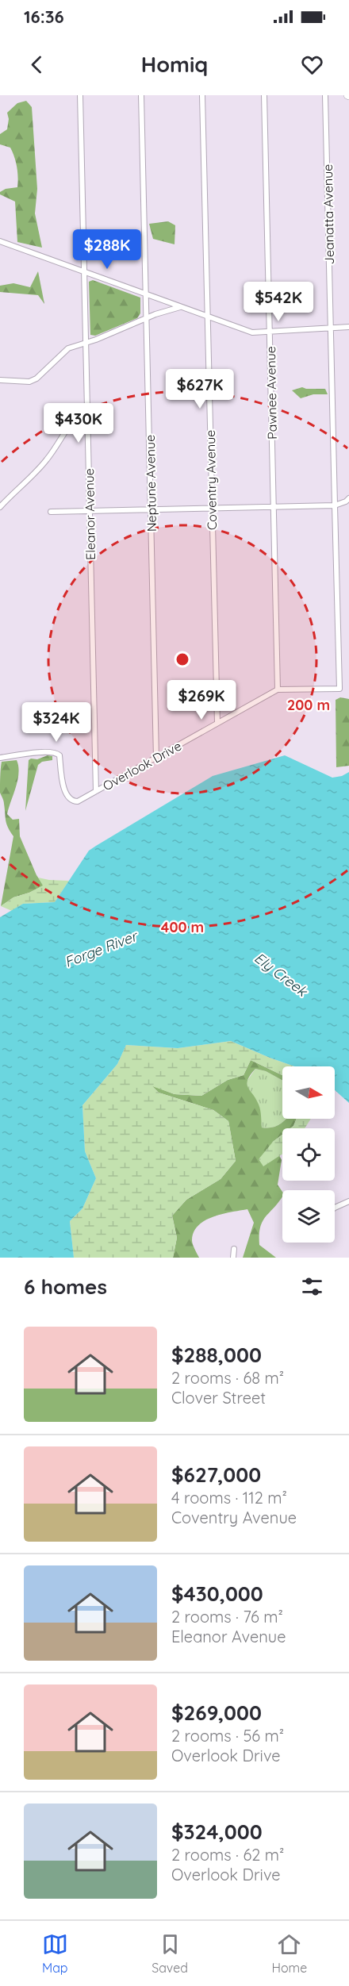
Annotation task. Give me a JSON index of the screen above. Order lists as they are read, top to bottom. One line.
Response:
{"streets":{"street":["Jeanatta Avenue","Pawnee Avenue","Coventry Avenue","Neptune Avenue","Eleanor Avenue","Overlook Drive"]},"crossings":[["Jeanatta Avenue","Overlook Drive"],["Pawnee Avenue","Overlook Drive"],["Coventry Avenue","Overlook Drive"],["Neptune Avenue","Overlook Drive"],["Eleanor Avenue","Overlook Drive"]],"water":["Forge River","Ely Creek"],"north":"right","page":{"status":"16:36","header":"Homiq","price":["$288K","$542K","$627K","$430K","$269K","$324K"],"heading":"6 homes","list":[{"name":"$288,000","note":"2 rooms · 68 m² · Clover Street"},{"name":"$627,000","note":"4 rooms · 112 m² · Coventry Avenue"},{"name":"$430,000","note":"2 rooms · 76 m² · Eleanor Avenue"},{"name":"$269,000","note":"2 rooms · 56 m² · Overlook Drive"},{"name":"$324,000","note":"2 rooms · 62 m² · Overlook Drive"}],"tabs":["Map","Saved","Home"]},"rings":["200 m","400 m"]}
